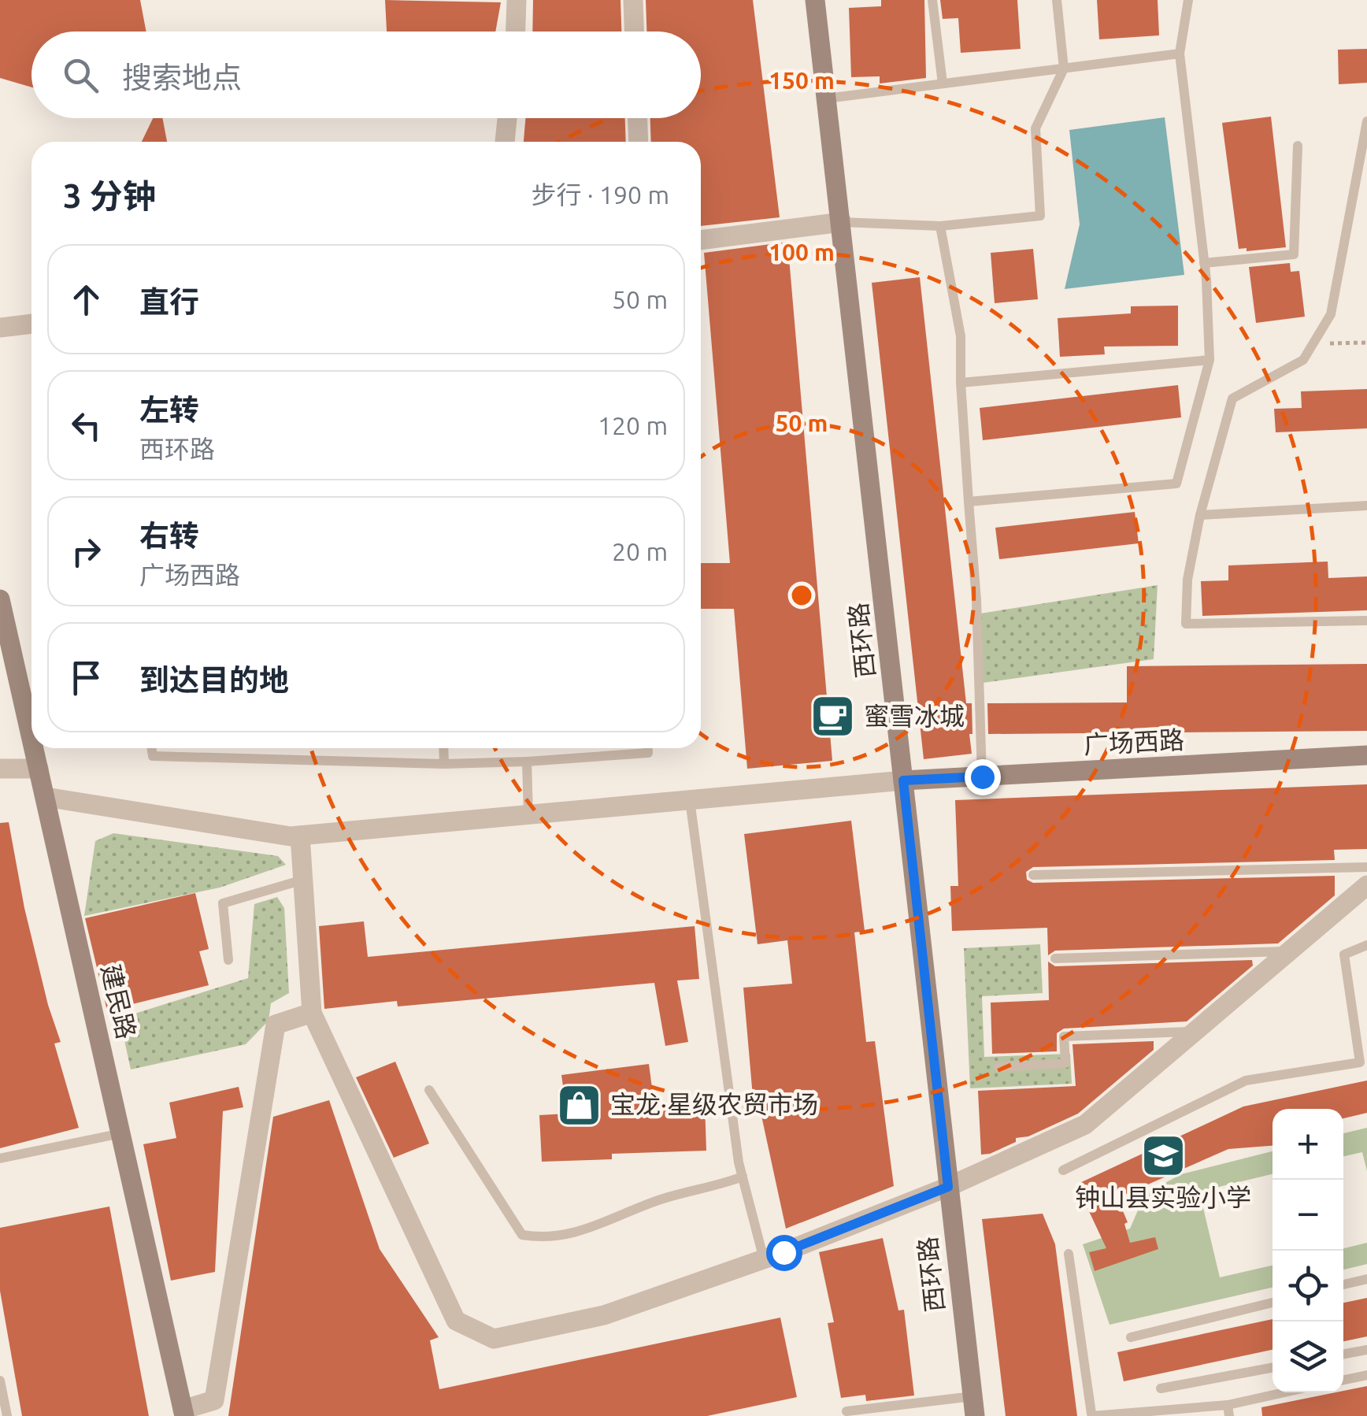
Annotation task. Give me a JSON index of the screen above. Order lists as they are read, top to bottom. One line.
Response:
{"streets":{"street":["西环路","广场西路","建民路"]},"crossings":[["西环路","广场西路"]],"places":{"cafe":["蜜雪冰城"],"shop":["宝龙·星级农贸市场"],"school or university":["钟山县实验小学"]},"page":{"search":"搜索地点","heading":["3 分钟","步行 · 190 m"],"list":[["直行","50 m"],["左转","西环路","120 m"],["右转","广场西路","20 m"],"到达目的地"],"map_buttons":["+","−"]},"rings":["150 m","100 m","50 m"]}
